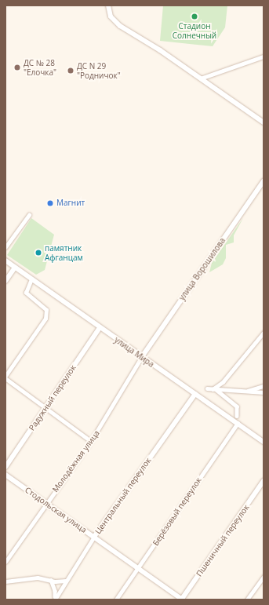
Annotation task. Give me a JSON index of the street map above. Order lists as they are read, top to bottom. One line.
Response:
{"streets":{"main road":["улица Ворошилова","улица Мира","Радужный переулок","Центральный переулок","Стодольская улица","Пшеничный переулок"],"street":["Молодёжная улица","Берёзовый переулок"]},"crossings":[["улица Ворошилова","улица Мира"],["улица Ворошилова","Молодёжная улица"],["улица Мира","Радужный переулок"],["улица Мира","Молодёжная улица"],["улица Мира","Центральный переулок"],["улица Мира","Берёзовый переулок"],["Молодёжная улица","Стодольская улица"],["Центральный переулок","Стодольская улица"],["Стодольская улица","Берёзовый переулок"],["Стодольская улица","Пшеничный переулок"]],"places":["Стадион Солнечный","ДС № 28 \"Елочка\"","ДС N 29 \"Родничок\"","Магнит","памятник Афганцам"]}
